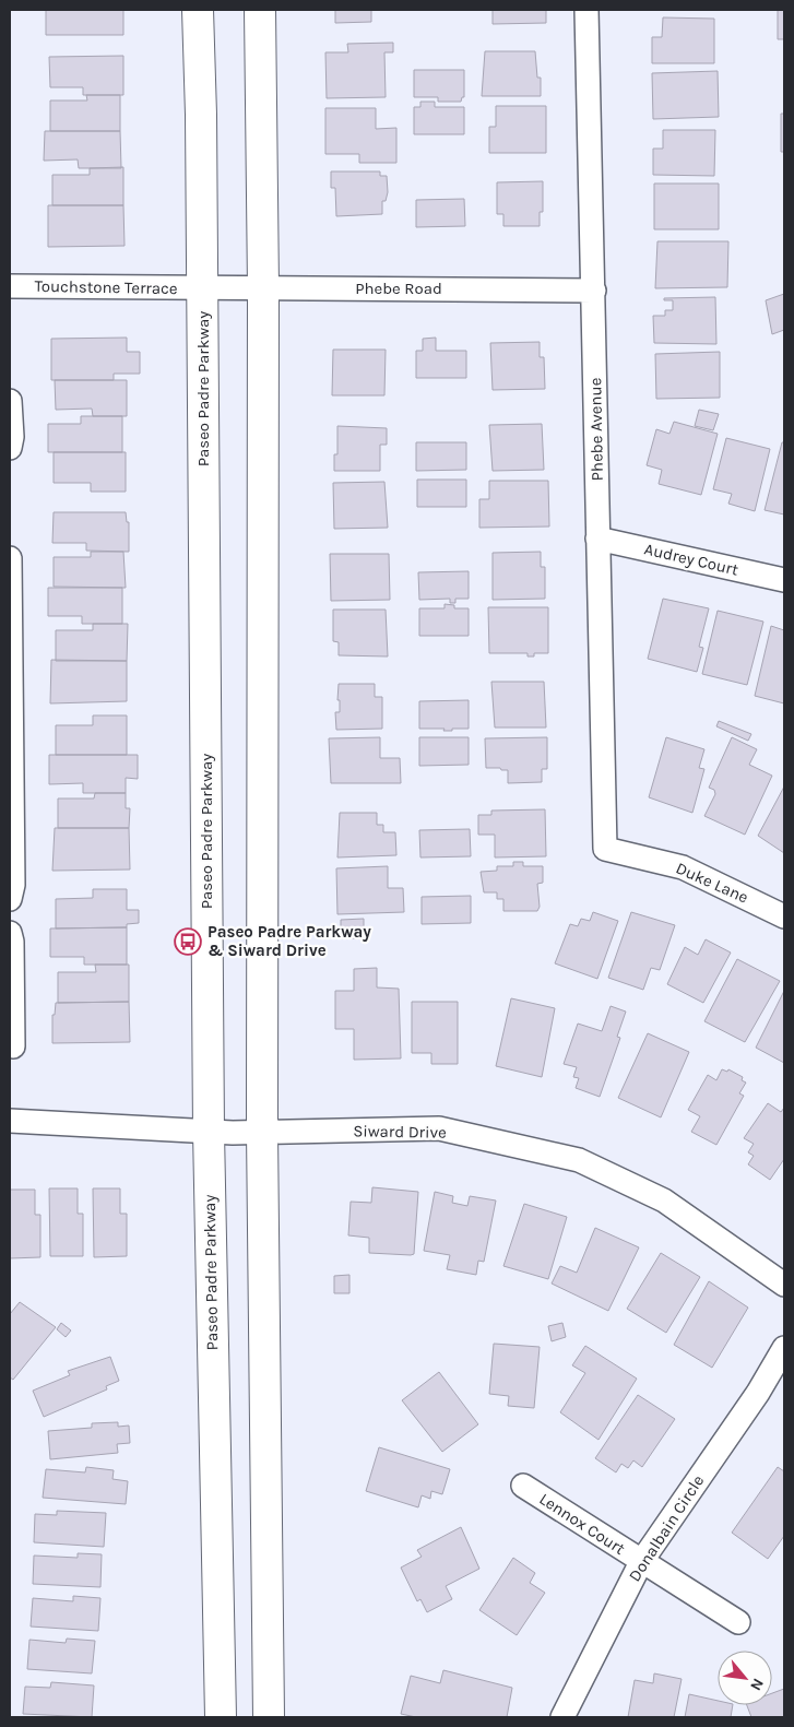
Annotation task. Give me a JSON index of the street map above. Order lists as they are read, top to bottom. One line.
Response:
{"streets":{"main road":["Paseo Padre Parkway"],"street":["Touchstone Terrace","Phebe Road","Phebe Avenue","Audrey Court","Duke Lane","Siward Drive","Lennox Court","Donalbain Circle"]},"crossings":[["Touchstone Terrace","Phebe Road"],["Touchstone Terrace","Paseo Padre Parkway"],["Phebe Road","Paseo Padre Parkway"],["Phebe Road","Phebe Avenue"],["Paseo Padre Parkway","Siward Drive"],["Phebe Avenue","Audrey Court"],["Phebe Avenue","Duke Lane"],["Lennox Court","Donalbain Circle"]],"places":{"bus stop":["Paseo Padre Parkway & Siward Drive"]},"north":"bottom right"}
